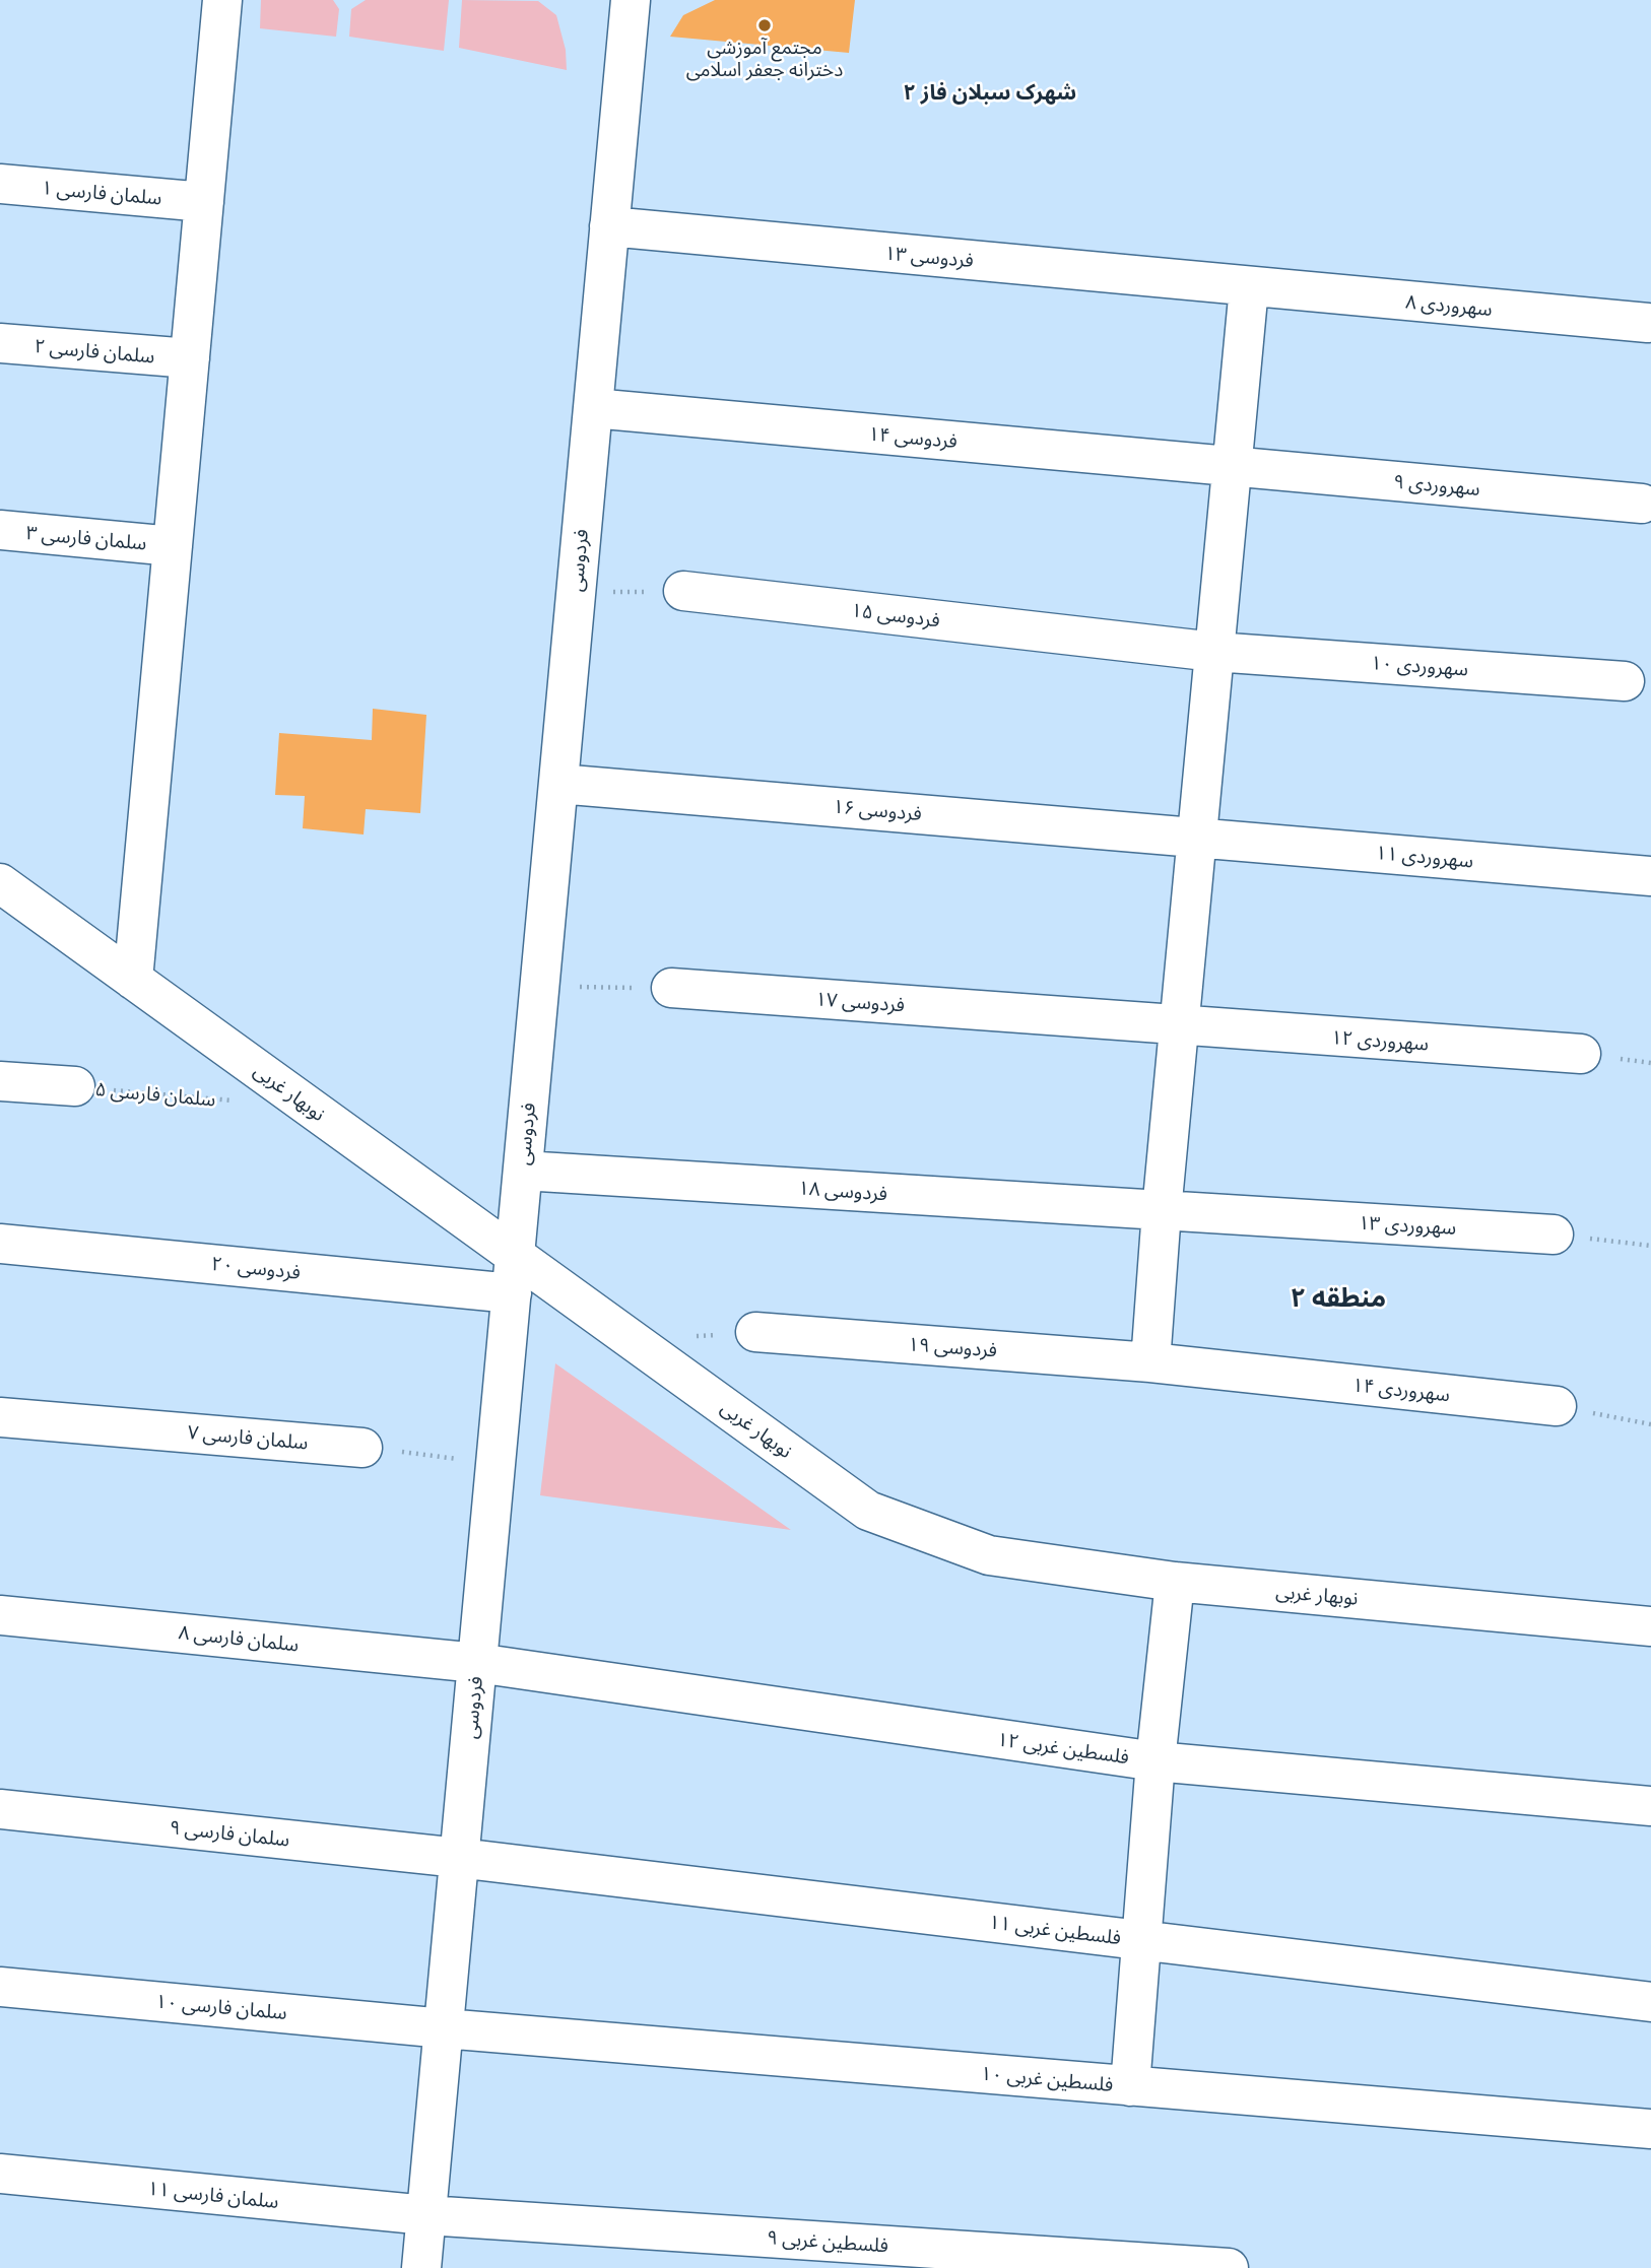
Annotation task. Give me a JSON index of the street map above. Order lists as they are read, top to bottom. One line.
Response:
{"streets":{"street":["سلمان فارسی ۱","فردوسی ۱۳","سهروردی ۸","سلمان فارسی ۲","فردوسی ۱۴","سهروردی ۹","سلمان فارسی ۳","فردوسی","فردوسی ۱۵","سهروردی ۱۰","فردوسی ۱۶","سهروردی ۱۱","فردوسی ۱۷","سهروردی ۱۲","نوبهار غربی","سلمان فارسی ۵","فردوسی ۱۸","سهروردی ۱۳","فردوسی ۲۰","فردوسی ۱۹","سهروردی ۱۴","سلمان فارسی ۷","سلمان فارسی ۸","فلسطین غربی ۱۲","سلمان فارسی ۹","فلسطین غربی ۱۱","سلمان فارسی ۱۰","فلسطین غربی ۱۰","سلمان فارسی ۱۱","فلسطین غربی ۹"]},"crossings":[["فردوسی ۱۳","سهروردی ۸"],["فردوسی ۱۳","فردوسی"],["فردوسی ۱۴","سهروردی ۹"],["فردوسی ۱۴","فردوسی"],["فردوسی","فردوسی ۱۶"],["فردوسی","نوبهار غربی"],["فردوسی","فردوسی ۱۸"],["فردوسی","فردوسی ۲۰"],["فردوسی","سلمان فارسی ۸"],["فردوسی","فلسطین غربی ۱۲"],["فردوسی","سلمان فارسی ۹"],["فردوسی","فلسطین غربی ۱۱"],["فردوسی","سلمان فارسی ۱۰"],["فردوسی","فلسطین غربی ۱۰"],["فردوسی","سلمان فارسی ۱۱"],["فردوسی","فلسطین غربی ۹"],["فردوسی ۱۵","سهروردی ۱۰"],["فردوسی ۱۶","سهروردی ۱۱"],["فردوسی ۱۷","سهروردی ۱۲"],["فردوسی ۱۸","سهروردی ۱۳"],["فردوسی ۱۹","سهروردی ۱۴"],["سلمان فارسی ۸","فلسطین غربی ۱۲"],["سلمان فارسی ۹","فلسطین غربی ۱۱"],["سلمان فارسی ۱۰","فلسطین غربی ۱۰"],["سلمان فارسی ۱۱","فلسطین غربی ۹"]],"districts":["شهرک سبلان فاز ۲","منطقه ۲"],"places":["مجتمع آموزشی دخترانه جعفر اسلامی"]}
